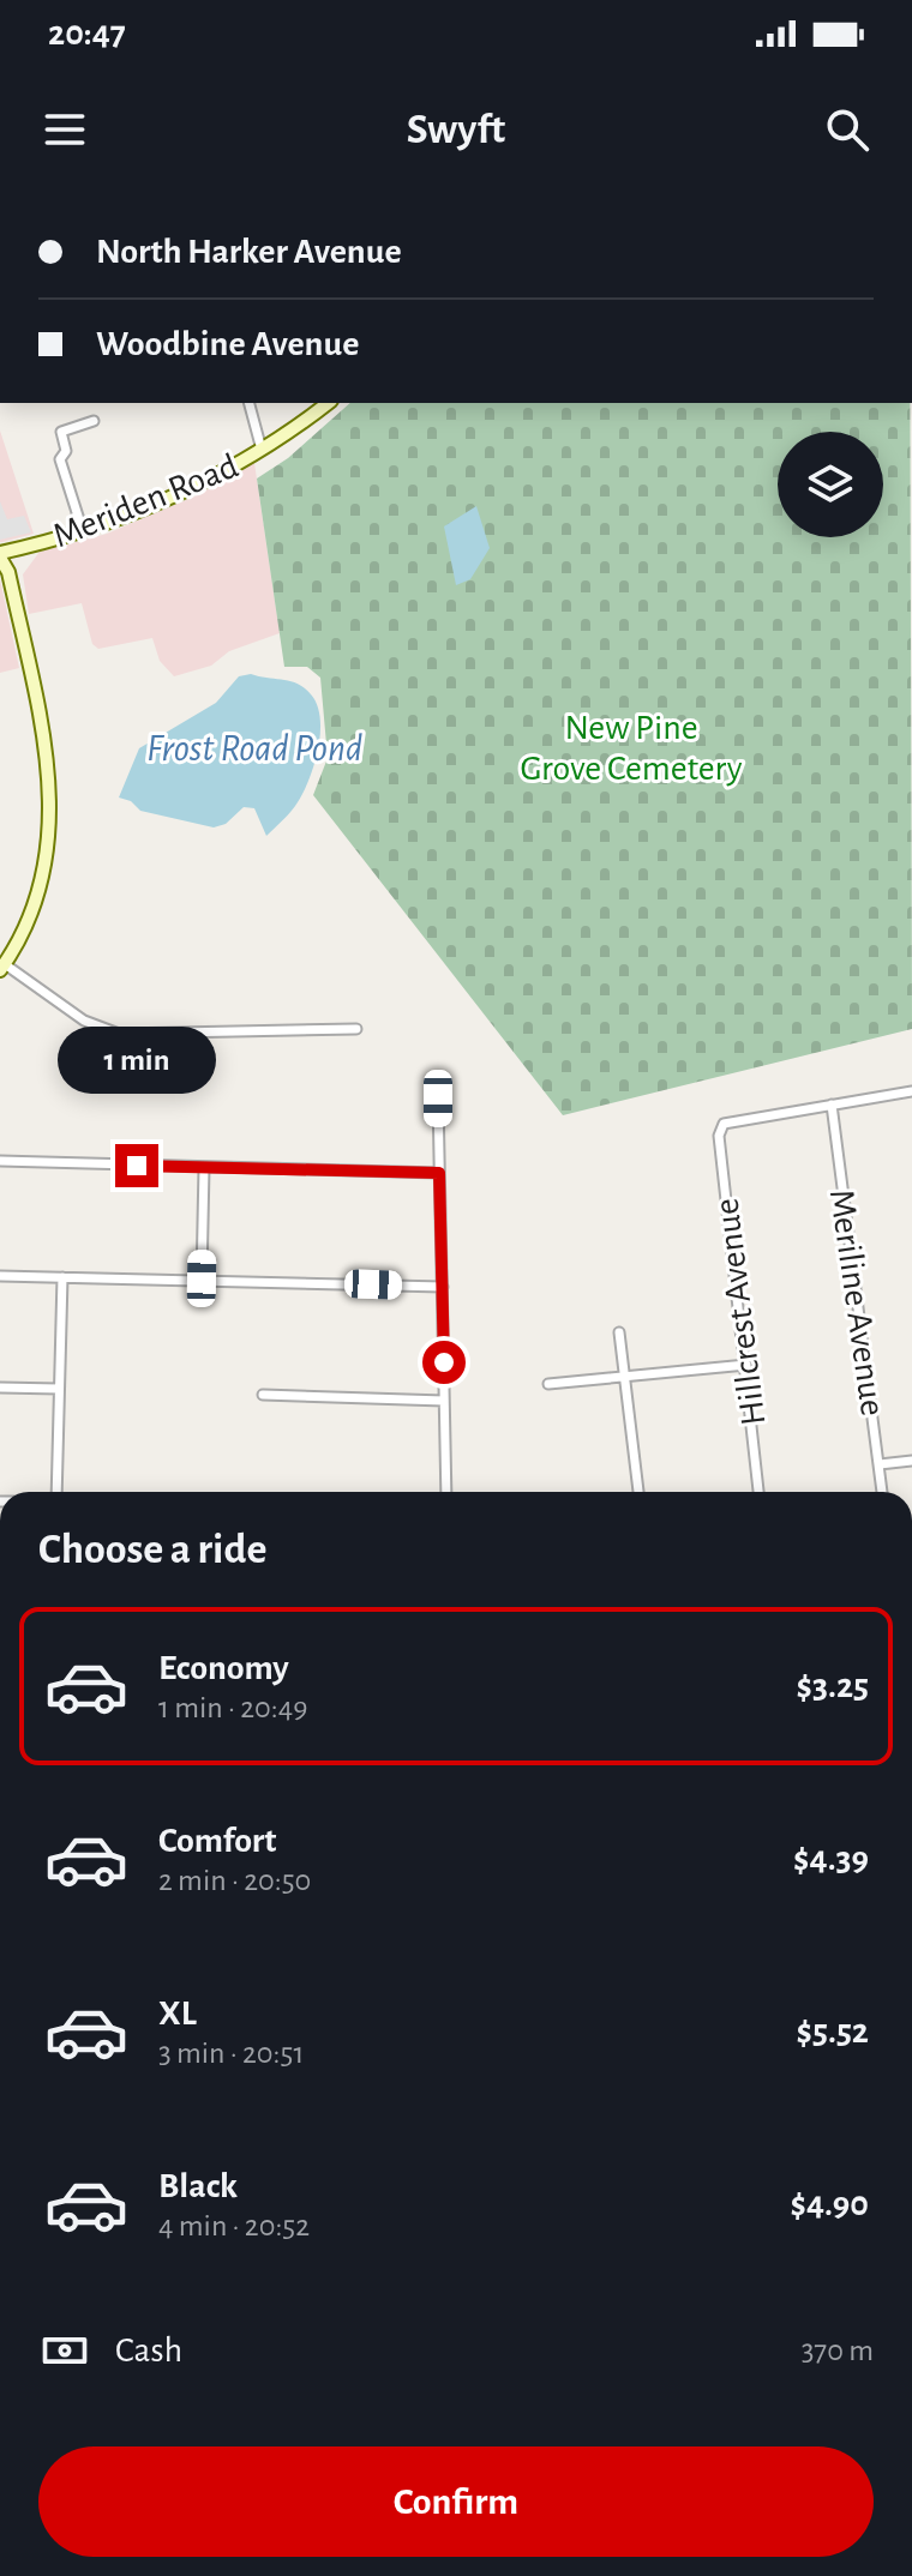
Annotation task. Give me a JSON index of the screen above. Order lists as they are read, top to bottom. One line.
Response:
{"streets":{"main road":["Meriden Road"],"street":["Meriline Avenue","Hillcrest Avenue"]},"crossings":[["Meriline Avenue","Hillcrest Avenue"]],"water":["Frost Road Pond"],"parks":["New Pine Grove Cemetery"],"page":{"status":"20:47","header":"Swyft","banner":["North Harker Avenue","Woodbine Avenue"],"bubble":"1 min","heading":"Choose a ride","list":[{"name":"Economy","note":"1 min · 20:49","value":"$3.25"},{"name":"Comfort","note":"2 min · 20:50","value":"$4.39"},{"name":"XL","note":"3 min · 20:51","value":"$5.52"},{"name":"Black","note":"4 min · 20:52","value":"$4.90"}],"pay":["Cash","370 m"],"buttons":"Confirm"}}
